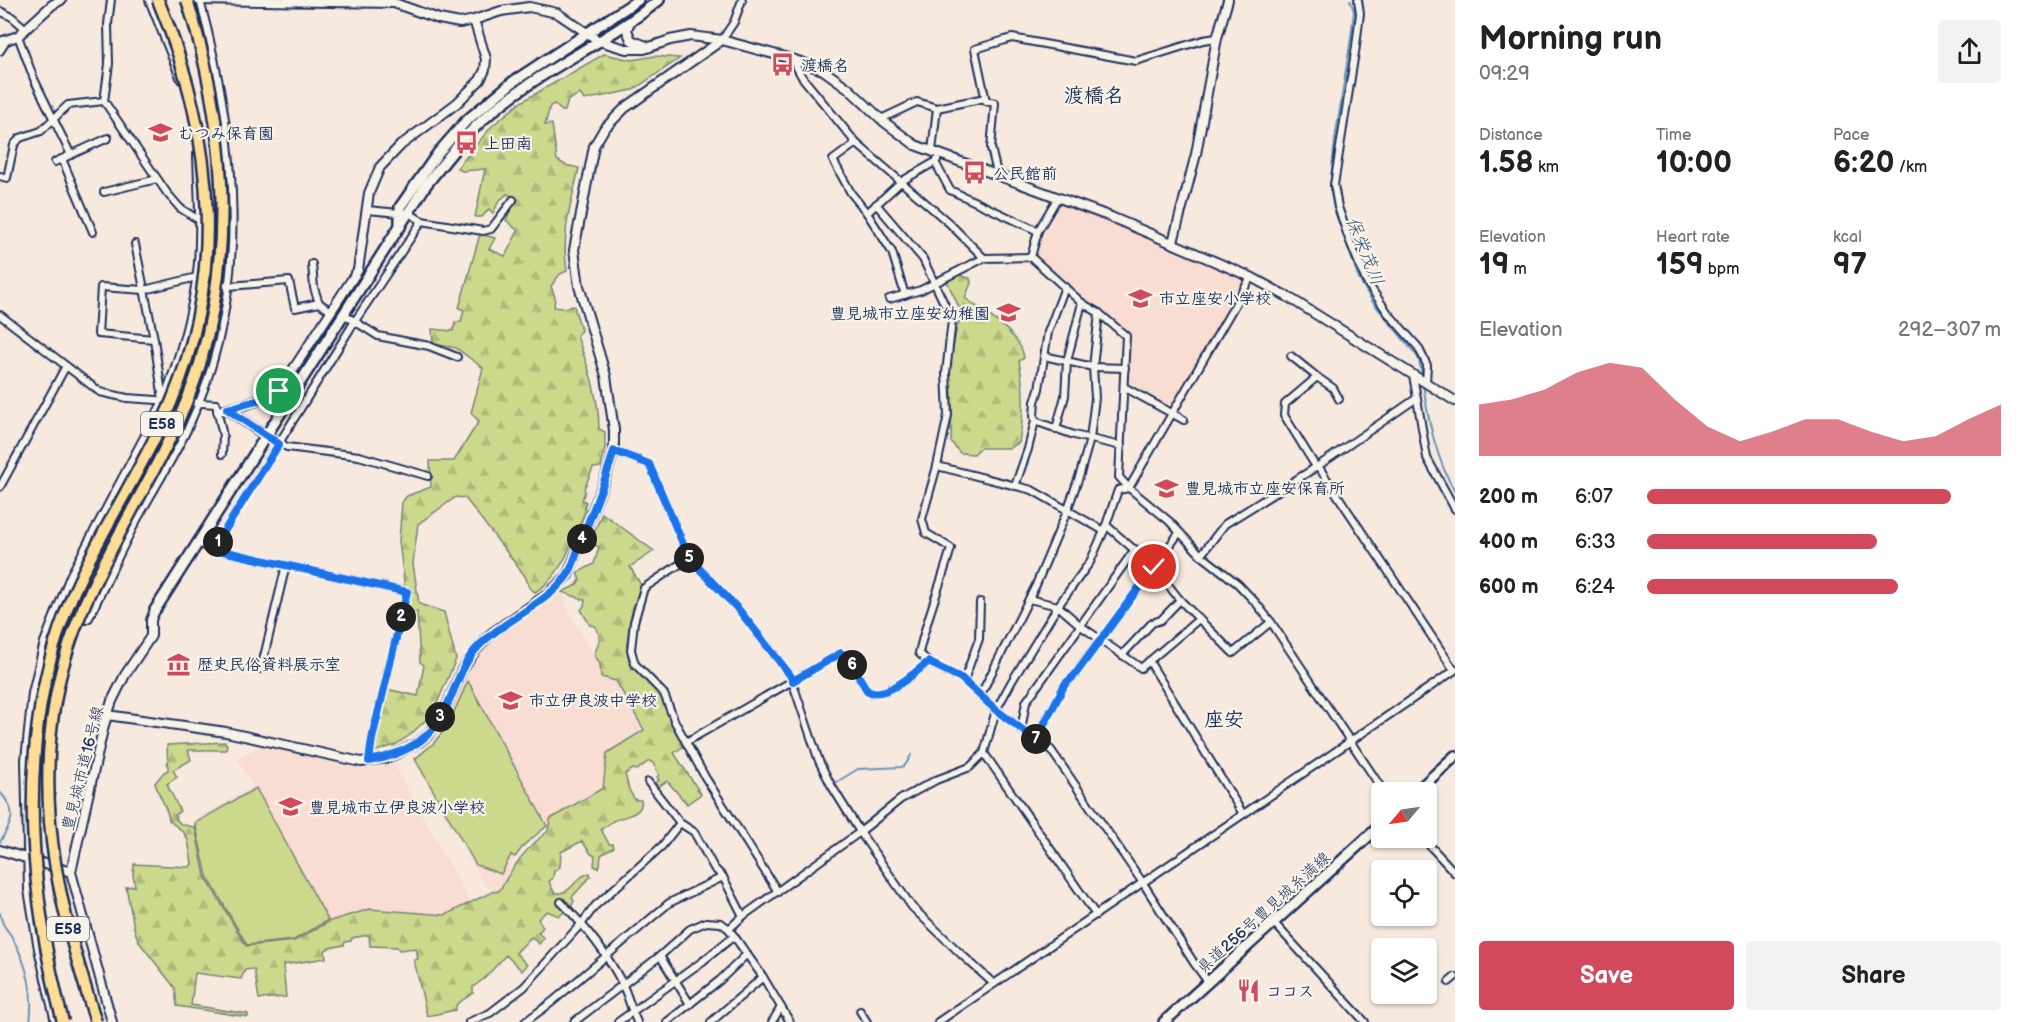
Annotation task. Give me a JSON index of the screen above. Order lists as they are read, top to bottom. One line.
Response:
{"streets":{"highway":["E58"],"main road":["県道256号豊見城糸満線"],"street":["豊見城市道16号線"]},"districts":["渡橋名","座安"],"water":["保栄茂川"],"places":{"bus stop":["渡橋名","上田南","公民館前"],"school or university":["むつみ保育園","市立座安小学校","豊見城市立座安幼稚園","豊見城市立座安保育所","市立伊良波中学校","豊見城市立伊良波小学校"],"museum":["歴史民俗資料展示室"],"restaurant":["ココス"]},"north":"bottom left","page":{"heading":["Morning run","09:29"],"stats":[["Distance","1.58 km"],["Time","10:00"],["Pace","6:20 /km"],["Elevation","19 m"],["Heart rate","159 bpm"],["kcal","97"]],"chart":["Elevation","292–307 m"],"list":[{"name":"200 m","note":"6:07"},{"name":"400 m","note":"6:33"},{"name":"600 m","note":"6:24"}],"pins":["4","1","5","2","6","3","7"],"buttons":["Save","Share"]}}
